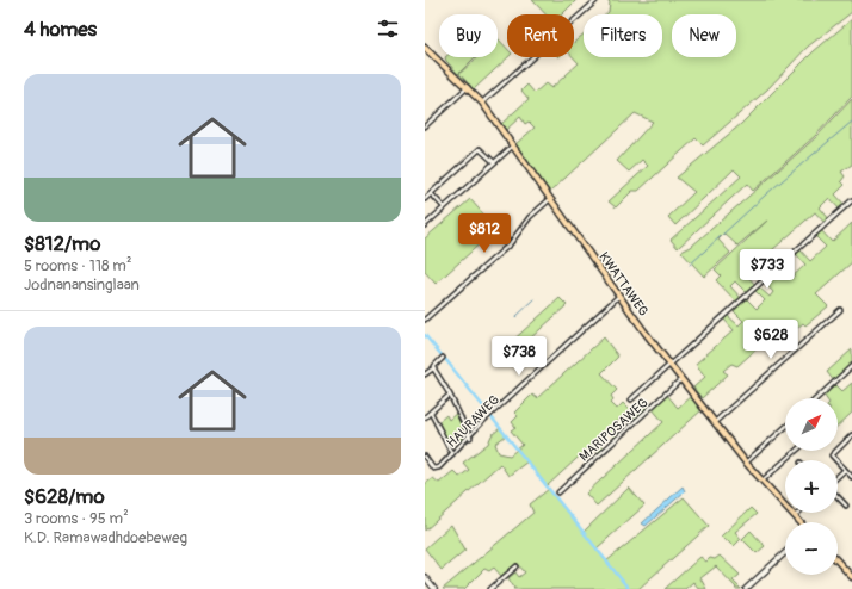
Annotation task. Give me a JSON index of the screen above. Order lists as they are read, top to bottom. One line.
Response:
{"streets":{"main road":["KWATTAWEG"],"street":["HAURAWEG","MARIPOSAWEG"]},"crossings":[["KWATTAWEG","HAURAWEG"],["KWATTAWEG","MARIPOSAWEG"]],"north":"top right","page":{"heading":"4 homes","chip":["Buy","Rent","Filters","New"],"list":[{"name":"$812/mo","note":"5 rooms · 118 m² · Jodnanansinglaan"},{"name":"$628/mo","note":"3 rooms · 95 m² · K.D. Ramawadhdoebeweg"}],"price":["$812","$733","$628","$738"],"map_buttons":["+","−"]}}
